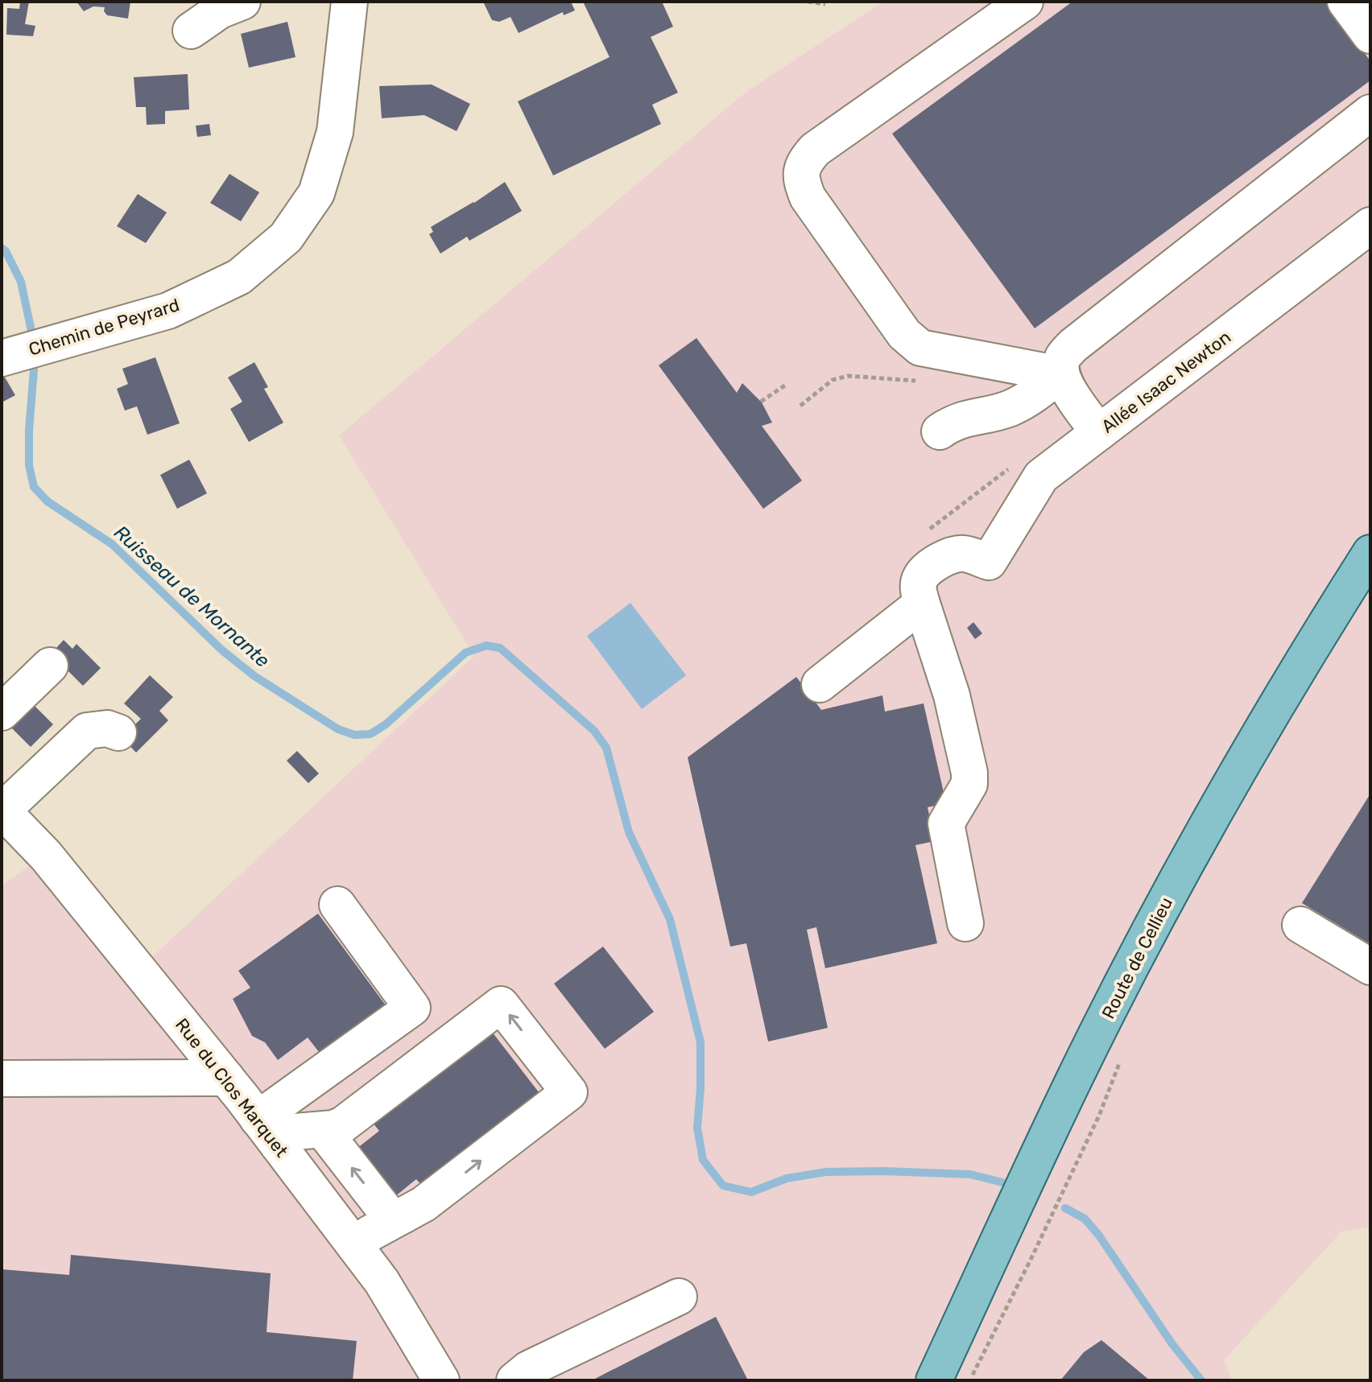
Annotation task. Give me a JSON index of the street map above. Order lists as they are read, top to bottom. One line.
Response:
{"streets":{"main road":["Route de Cellieu"],"street":["Chemin de Peyrard","Allée Isaac Newton","Rue du Clos Marquet"]},"water":["Ruisseau de Mornante"]}
